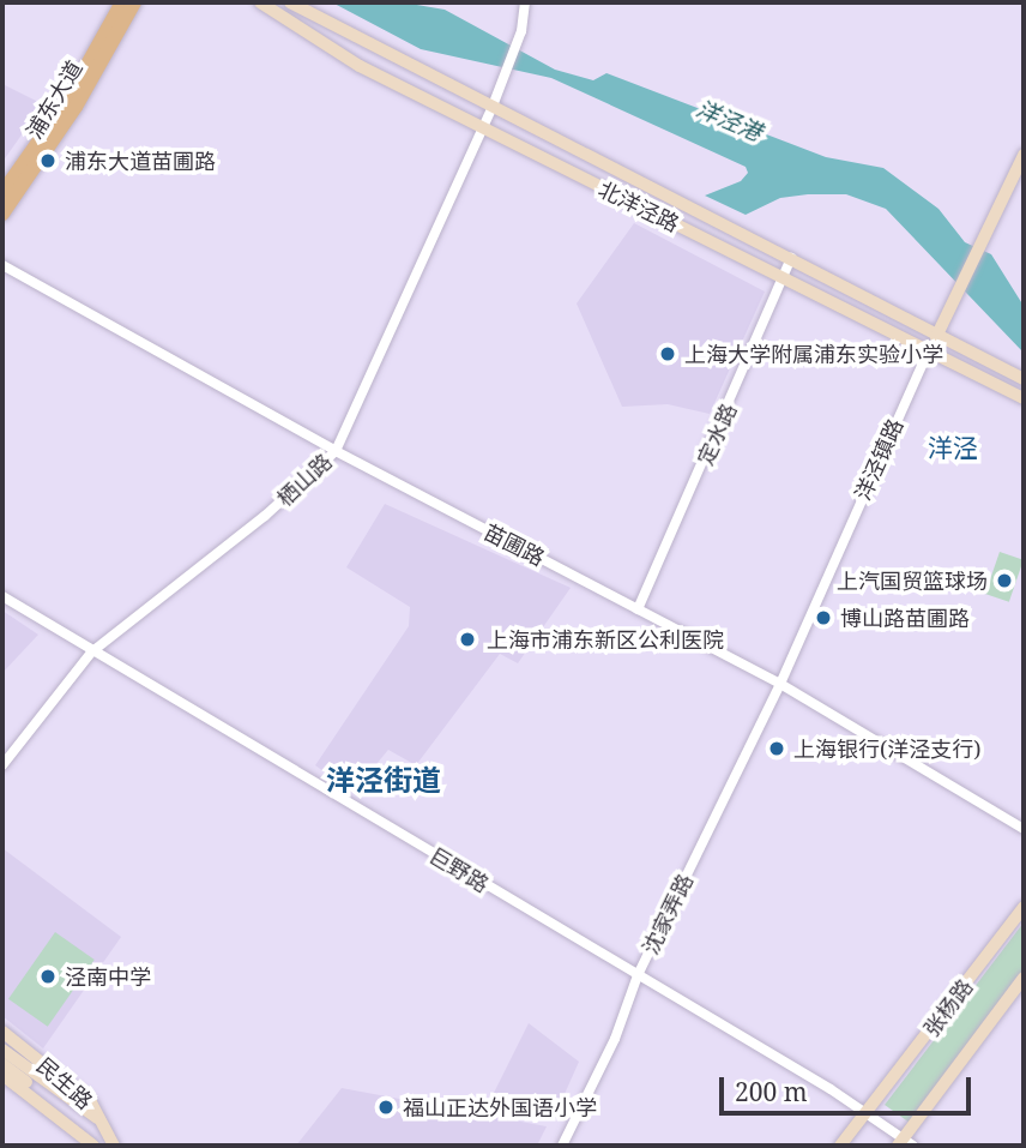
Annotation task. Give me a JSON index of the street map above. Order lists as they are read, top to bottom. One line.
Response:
{"streets":{"main road":["浦东大道","北洋泾路","洋泾镇路","张杨路","民生路"],"street":["定水路","栖山路","苗圃路","巨野路","沈家弄路"]},"crossings":[["北洋泾路","定水路"],["北洋泾路","洋泾镇路"],["北洋泾路","栖山路"],["定水路","苗圃路"],["洋泾镇路","苗圃路"],["洋泾镇路","沈家弄路"],["栖山路","苗圃路"],["栖山路","巨野路"],["苗圃路","沈家弄路"],["巨野路","沈家弄路"],["巨野路","张杨路"]],"districts":["洋泾","洋泾街道"],"water":["洋泾港"],"places":["浦东大道苗圃路","上海大学附属浦东实验小学","上汽国贸篮球场","博山路苗圃路","上海市浦东新区公利医院","上海银行(洋泾支行)","泾南中学","福山正达外国语小学"],"scale_bar":"200 m"}
